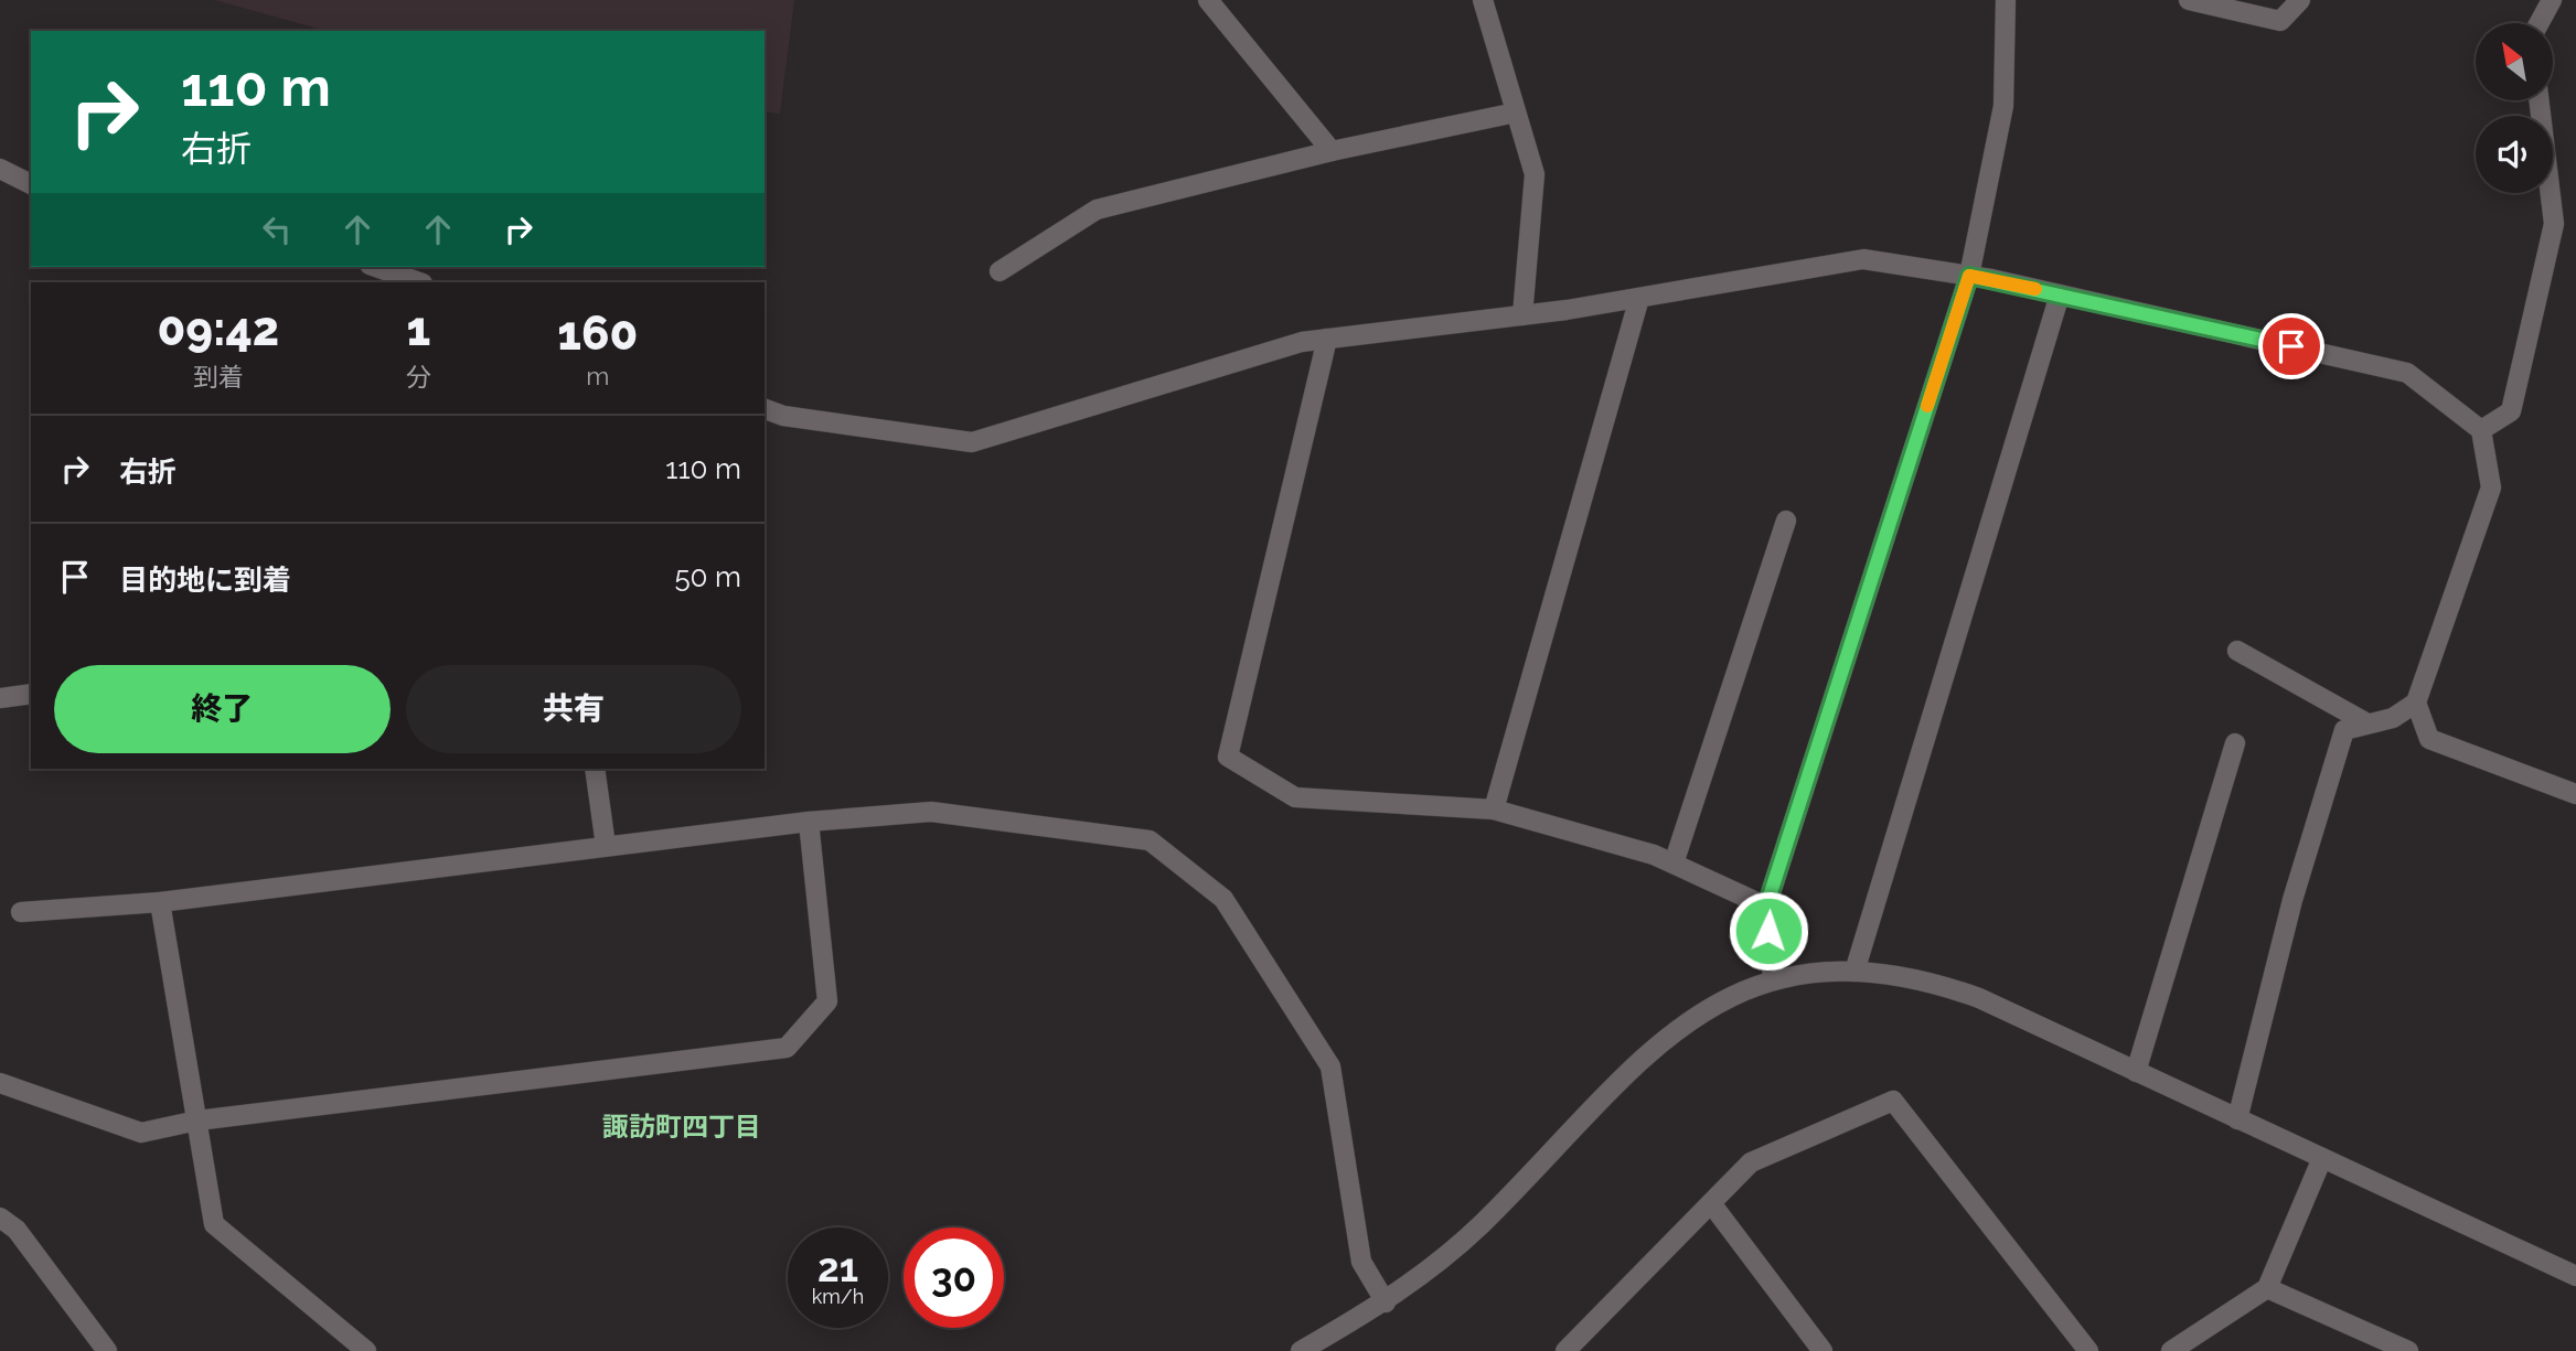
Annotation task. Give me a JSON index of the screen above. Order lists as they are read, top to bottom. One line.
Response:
{"districts":["諏訪町四丁目"],"north":"top left","page":{"turn":["110 m","右折"],"eta":["09:42","到着","1","分","160","m"],"list":[{"name":"右折","value":"110 m"},{"name":"目的地に到着","value":"50 m"}],"buttons":["終了","共有"],"speed":"21 km/h","limit":"30"}}
